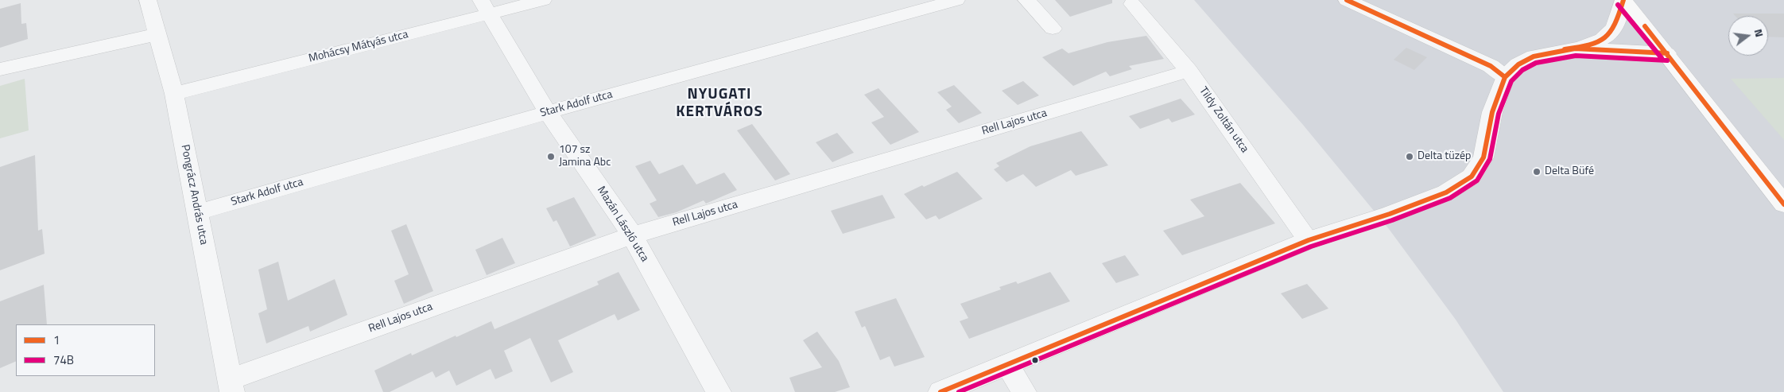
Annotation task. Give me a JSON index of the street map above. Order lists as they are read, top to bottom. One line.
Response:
{"streets":{"street":["Mohácsy Mátyás utca","Stark Adolf utca","Tildy Zoltán utca","Rell Lajos utca","Pongrácz András utca","Mazán László utca"]},"crossings":[["Mohácsy Mátyás utca","Pongrácz András utca"],["Mohácsy Mátyás utca","Mazán László utca"],["Stark Adolf utca","Pongrácz András utca"],["Stark Adolf utca","Mazán László utca"],["Tildy Zoltán utca","Rell Lajos utca"],["Rell Lajos utca","Pongrácz András utca"],["Rell Lajos utca","Mazán László utca"]],"districts":["NYUGATI KERTVÁROS"],"places":["107 sz Jamina Abc","Delta tüzép","Delta Büfé"],"lines":["transit line 1","transit line 74B"],"legend":["1","74B"],"north":"right"}
